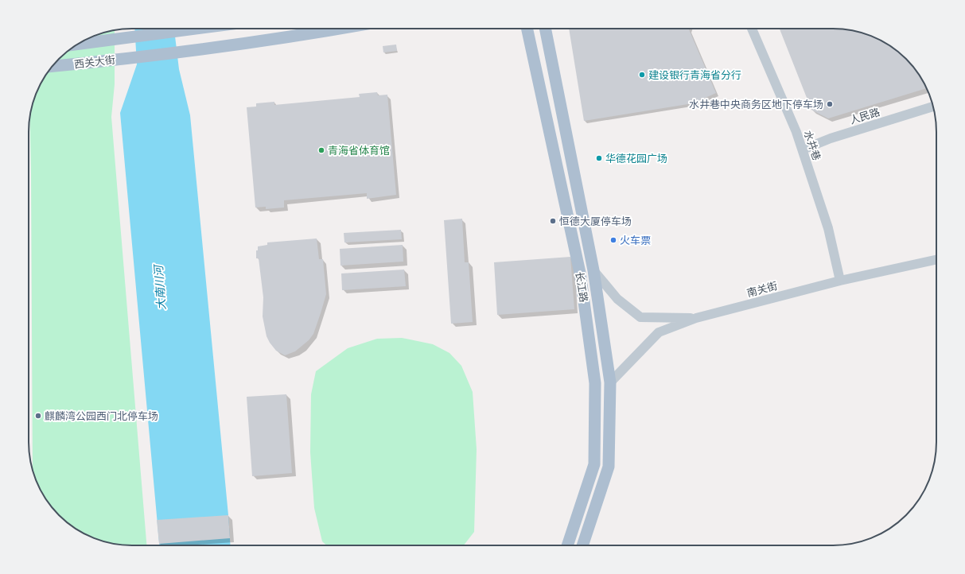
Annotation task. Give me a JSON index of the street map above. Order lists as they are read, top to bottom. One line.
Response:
{"streets":{"main road":["西关大街","长江路"],"street":["人民路","水井巷","南关街"]},"crossings":[["人民路","水井巷"],["水井巷","南关街"],["长江路","南关街"]],"water":["大南川河"],"places":["建设银行青海省分行","水井巷中央商务区地下停车场","青海省体育馆","华德花园广场","恒德大厦停车场","火车票","麒麟湾公园西门北停车场"]}
